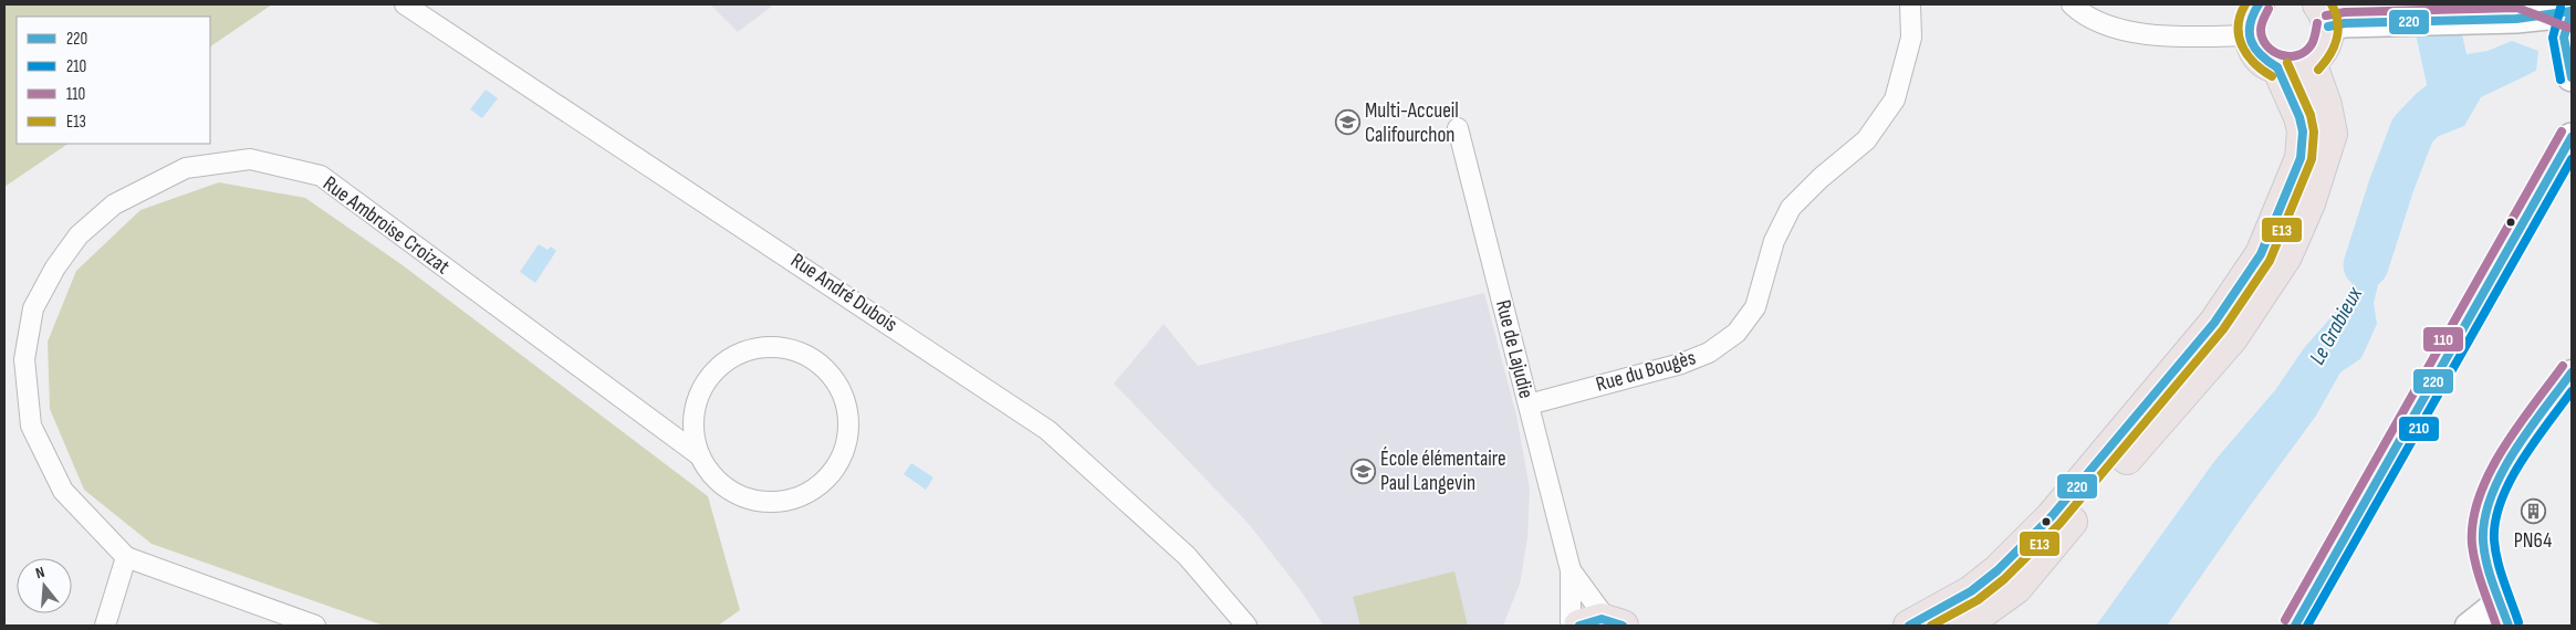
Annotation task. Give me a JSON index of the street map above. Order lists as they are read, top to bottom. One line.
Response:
{"streets":{"street":["Rue Ambroise Croizat","Rue André Dubois","Rue de Lajudie","Rue du Bougès"]},"crossings":[["Rue de Lajudie","Rue du Bougès"]],"water":["Le Grabieux"],"places":{"school or university":["Multi-Accueil Califourchon","École élémentaire Paul Langevin"],"building":["PN64"]},"lines":["transit line 220","transit line E13","transit line 210","transit line 110"],"legend":["220","210","110","E13"],"north":"top"}
